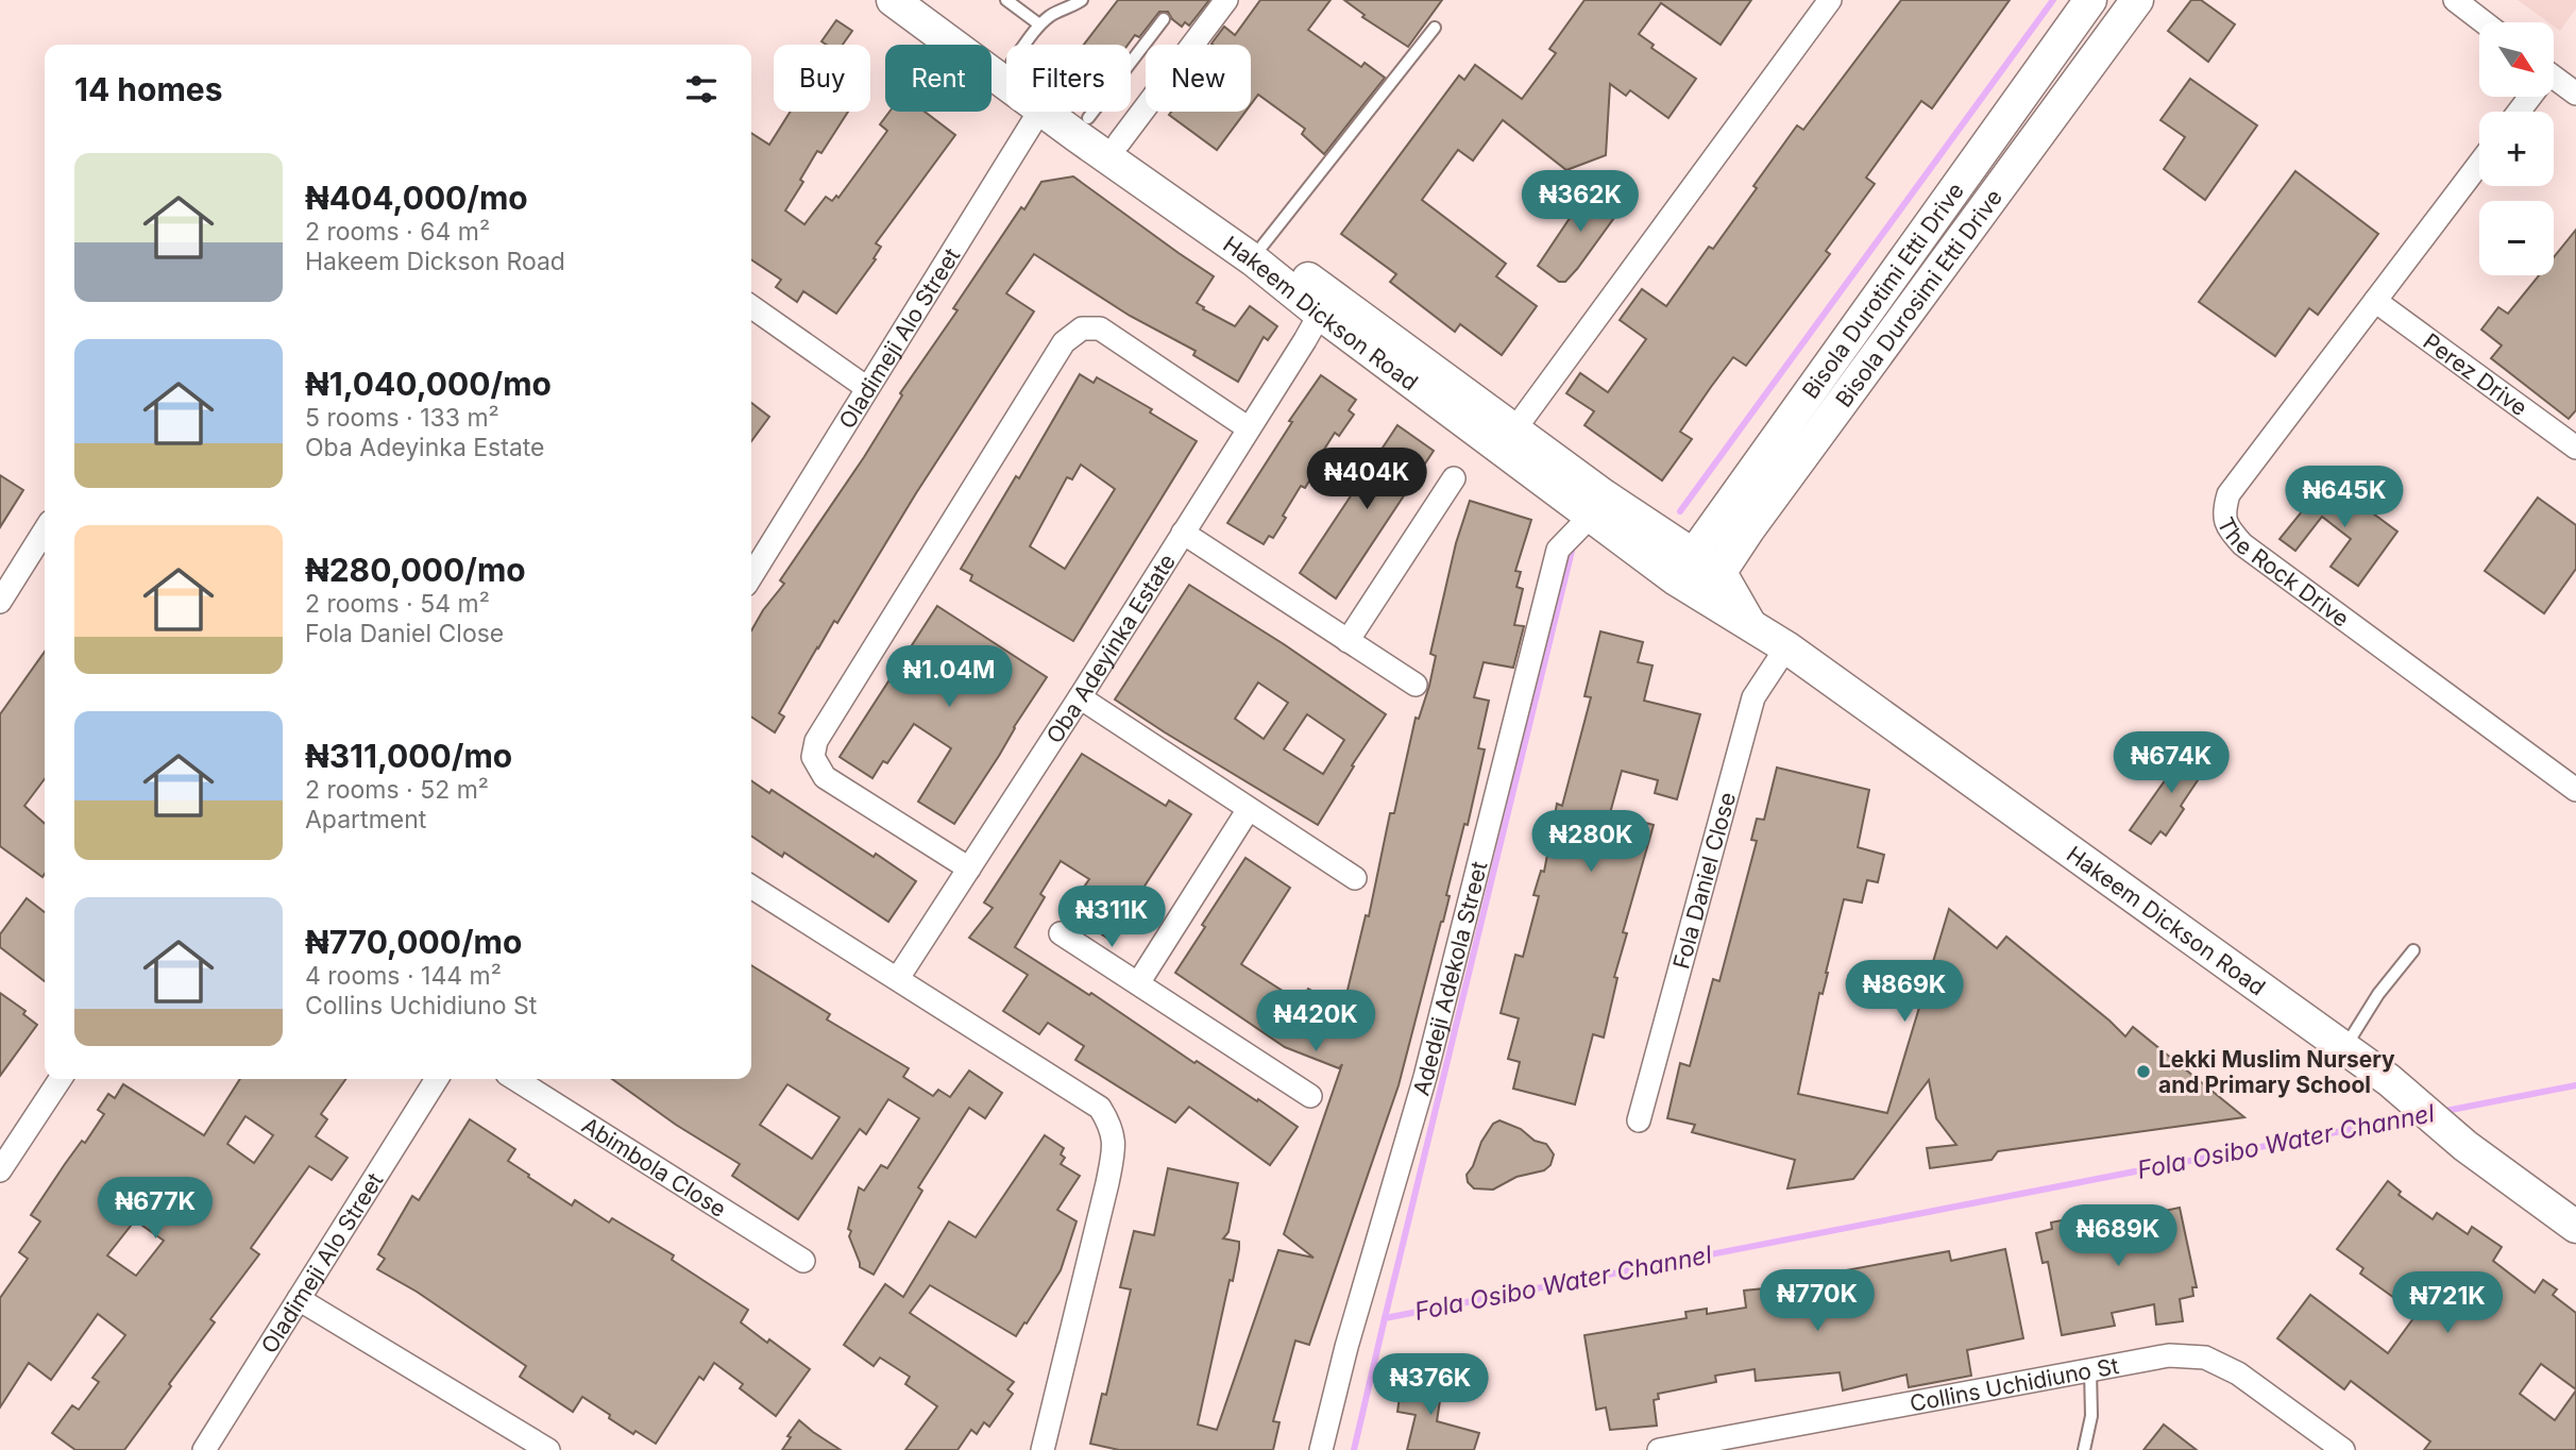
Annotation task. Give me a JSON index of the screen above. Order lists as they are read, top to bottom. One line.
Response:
{"streets":{"main road":["Bisola Durotimi Etti Drive","Bisola Durosimi Etti Drive","Hakeem Dickson Road"],"street":["Oladimeji Alo Street","Perez Drive","The Rock Drive","Oba Adeyinka Estate","Fola Daniel Close","Adedeji Adekola Street","Abimbola Close","Collins Uchidiuno St"]},"crossings":[["Bisola Durotimi Etti Drive","Hakeem Dickson Road"],["Bisola Durosimi Etti Drive","Hakeem Dickson Road"],["Hakeem Dickson Road","Oba Adeyinka Estate"],["Hakeem Dickson Road","Fola Daniel Close"],["Hakeem Dickson Road","Adedeji Adekola Street"],["Perez Drive","The Rock Drive"]],"water":["Fola Osibo Water Channel"],"places":["Lekki Muslim Nursery and Primary School"],"north":"bottom right","page":{"map_buttons":["+","−"],"chip":["Buy","Rent","Filters","New"],"heading":"14 homes","list":[{"name":"₦404,000/mo","note":"2 rooms · 64 m² · Hakeem Dickson Road"},{"name":"₦1,040,000/mo","note":"5 rooms · 133 m² · Oba Adeyinka Estate"},{"name":"₦280,000/mo","note":"2 rooms · 54 m² · Fola Daniel Close"},{"name":"₦311,000/mo","note":"2 rooms · 52 m² · Apartment"},{"name":"₦770,000/mo","note":"4 rooms · 144 m² · Collins Uchidiuno St"}],"price":["₦362K","₦404K","₦645K","₦1.04M","₦674K","₦280K","₦311K","₦869K","₦420K","₦677K","₦689K","₦770K","₦721K","₦376K"]}}
